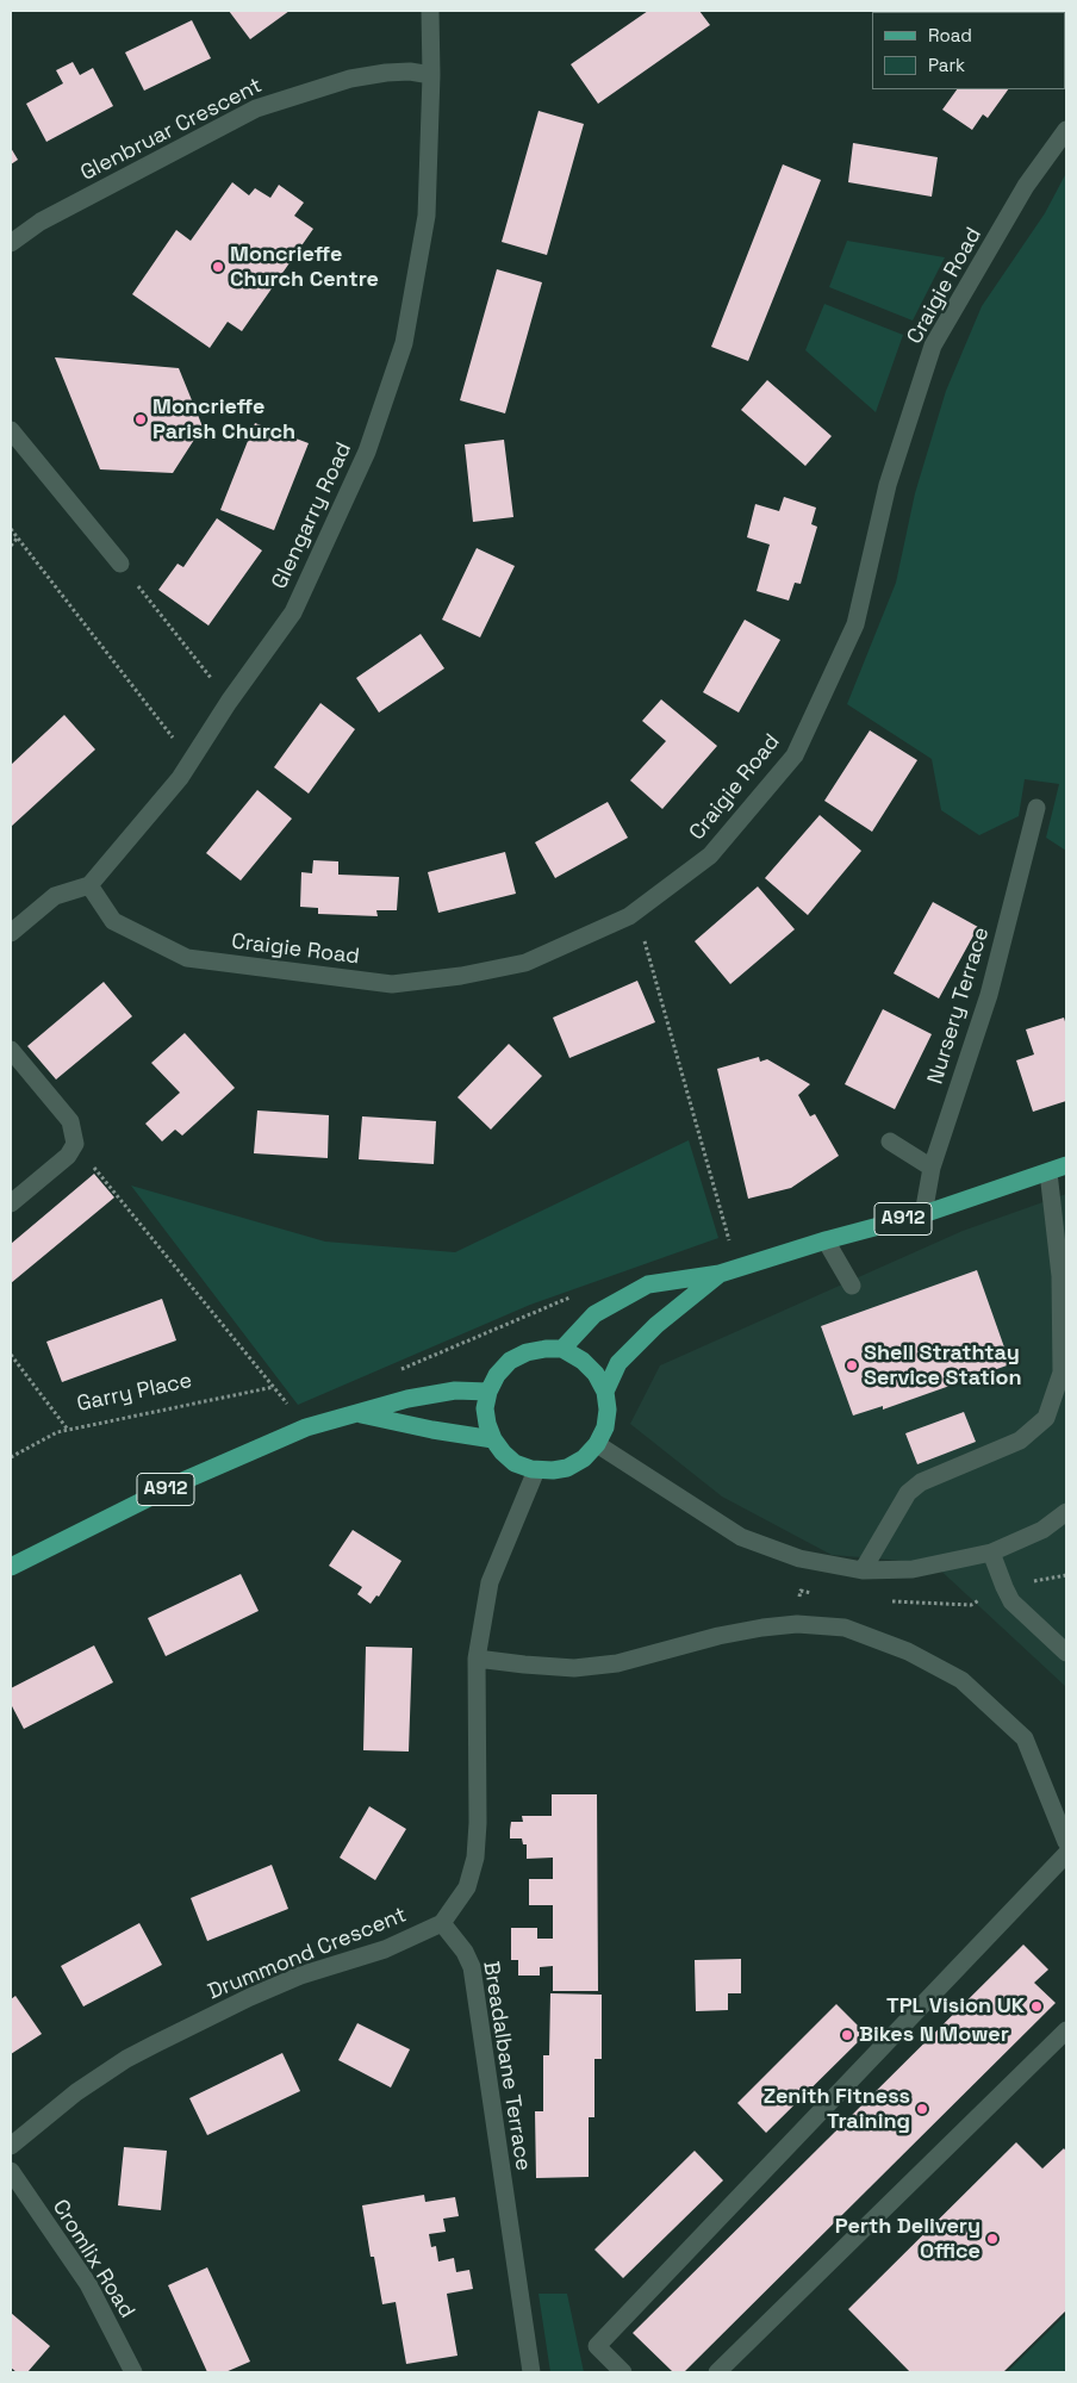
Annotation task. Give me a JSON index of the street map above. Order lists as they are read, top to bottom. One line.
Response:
{"streets":{"main road":["A912"],"street":["Glenbruar Crescent","Craigie Road","Glengarry Road","Nursery Terrace","Drummond Crescent","Breadalbane Terrace","Cromlix Road"],"path":["Garry Place"]},"crossings":[["Glenbruar Crescent","Glengarry Road"],["Craigie Road","Glengarry Road"],["Nursery Terrace","A912"],["Drummond Crescent","Breadalbane Terrace"]],"places":["Moncrieffe Church Centre","Moncrieffe Parish Church","Shell Strathtay Service Station","TPL Vision UK","Bikes N Mower","Zenith Fitness Training","Perth Delivery Office"],"legend":["Road","Park"]}
